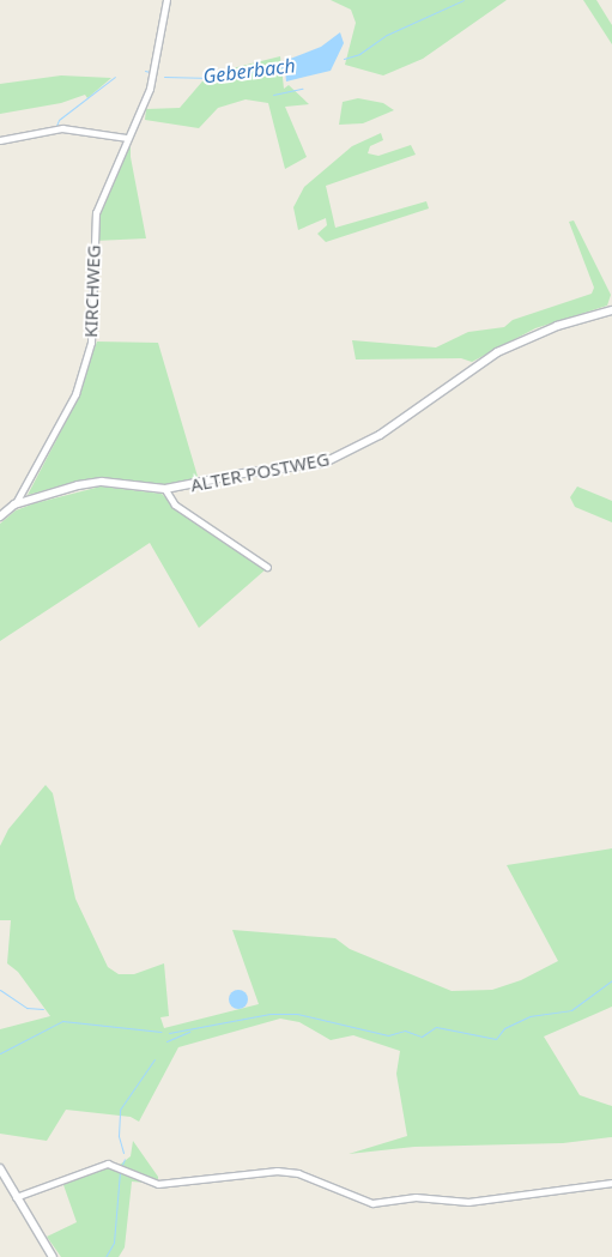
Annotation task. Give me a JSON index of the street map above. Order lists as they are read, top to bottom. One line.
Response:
{"streets":{"street":["KIRCHWEG","ALTER POSTWEG"]},"crossings":[["KIRCHWEG","ALTER POSTWEG"]],"water":["Geberbach"]}
